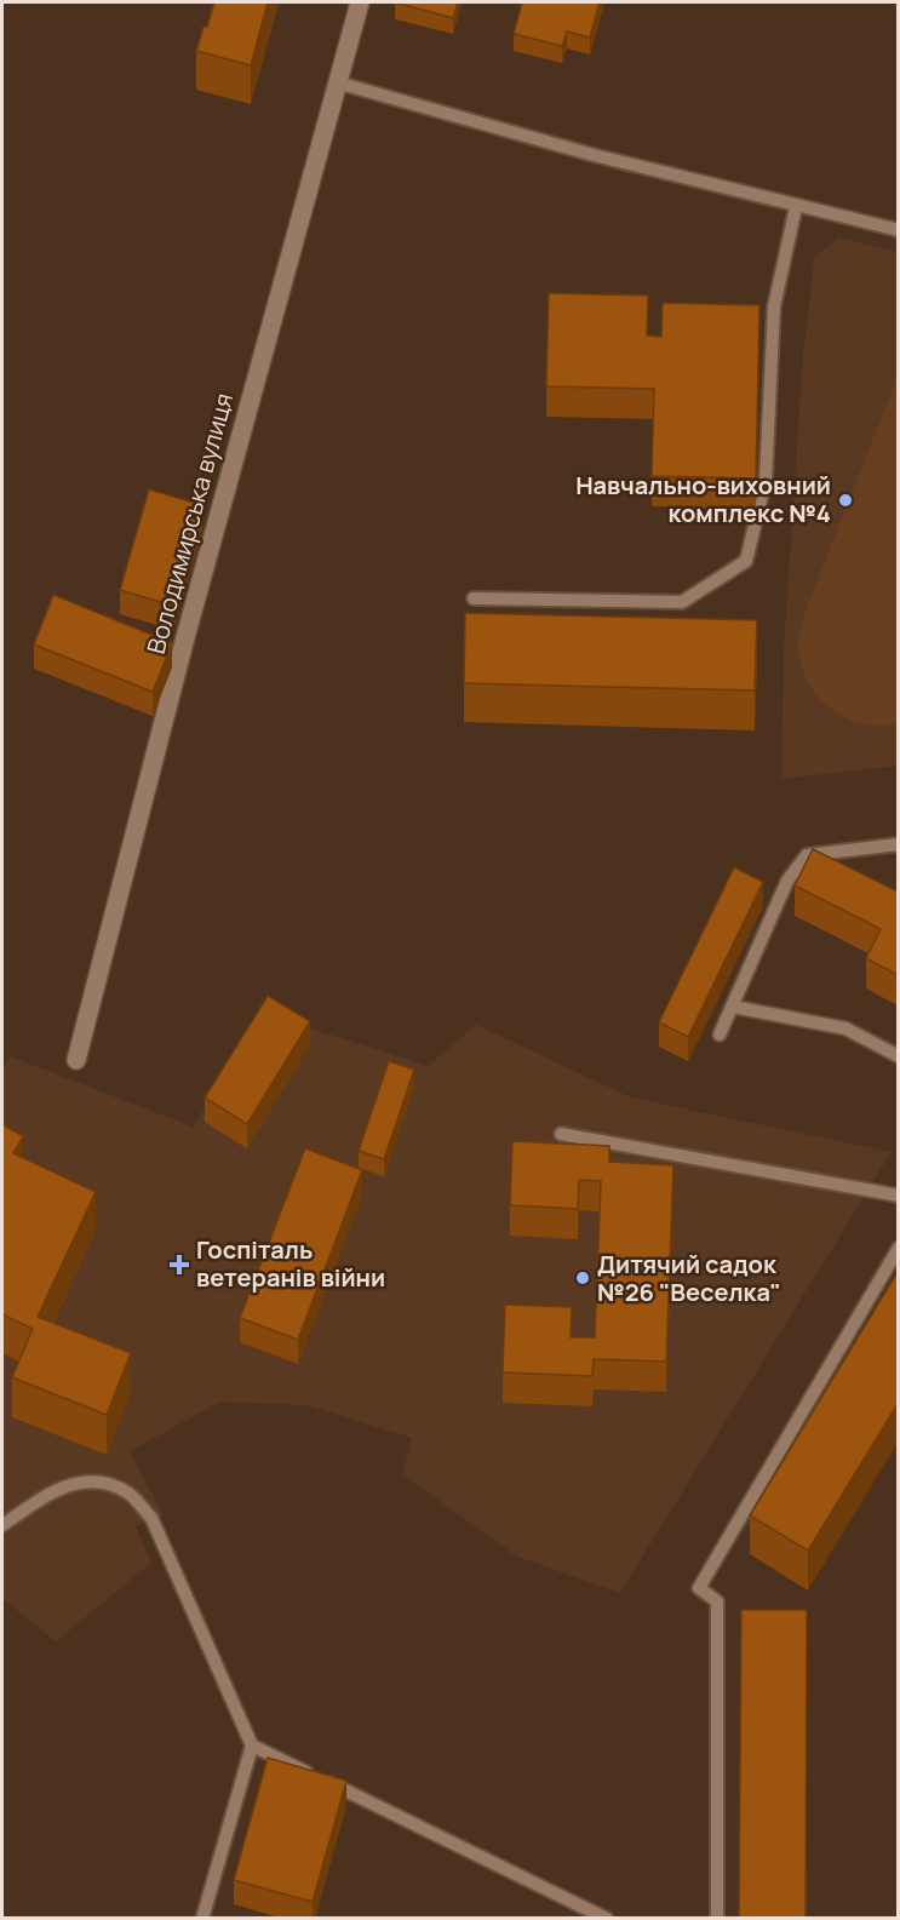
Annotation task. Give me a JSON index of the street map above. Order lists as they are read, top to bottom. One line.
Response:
{"streets":{"street":["Володимирська вулиця"]},"places":{"other":["Навчально-виховний комплекс №4","Дитячий садок №26 \"Веселка\""],"health":["Госпіталь ветеранів війни"]}}
